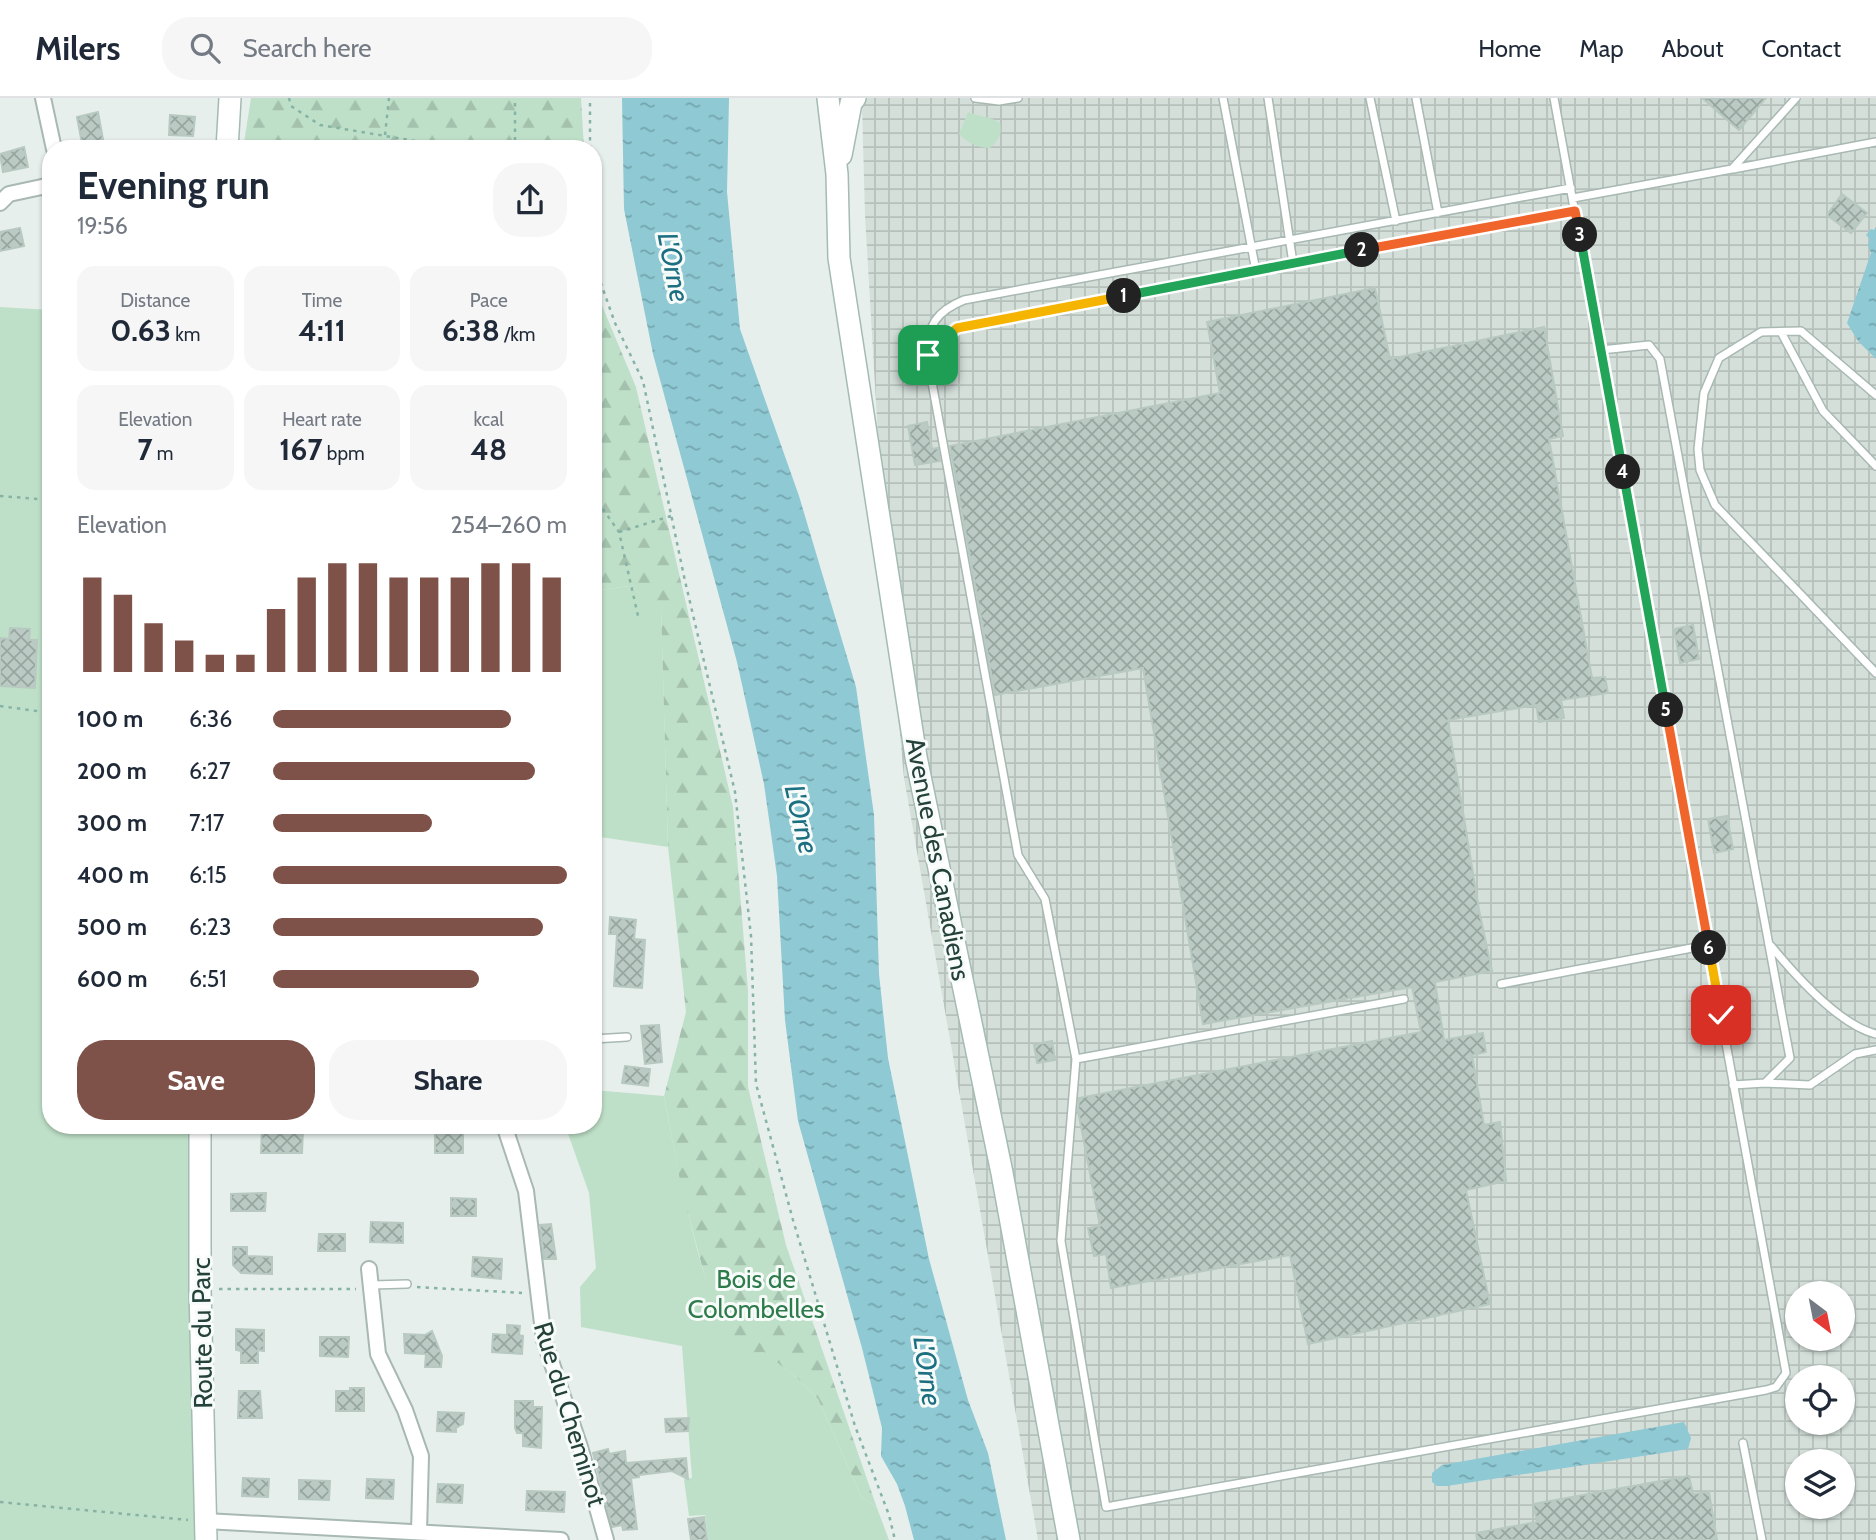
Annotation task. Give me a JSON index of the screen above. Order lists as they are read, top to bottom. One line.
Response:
{"streets":{"street":["Avenue des Canadiens","Route du Parc","Rue du Cheminot"]},"water":["L'Orne"],"parks":["Bois de Colombelles"],"north":"bottom right","page":{"header":"Milers","search":"Search here","nav":["Home","Map","About","Contact"],"heading":["Evening run","19:56"],"pins":["3","2","1","4","5","6"],"stats":[["Distance","0.63 km"],["Time","4:11"],["Pace","6:38 /km"],["Elevation","7 m"],["Heart rate","167 bpm"],["kcal","48"]],"chart":["Elevation","254–260 m"],"list":[{"name":"100 m","note":"6:36"},{"name":"200 m","note":"6:27"},{"name":"300 m","note":"7:17"},{"name":"400 m","note":"6:15"},{"name":"500 m","note":"6:23"},{"name":"600 m","note":"6:51"}],"buttons":["Save","Share"]}}
